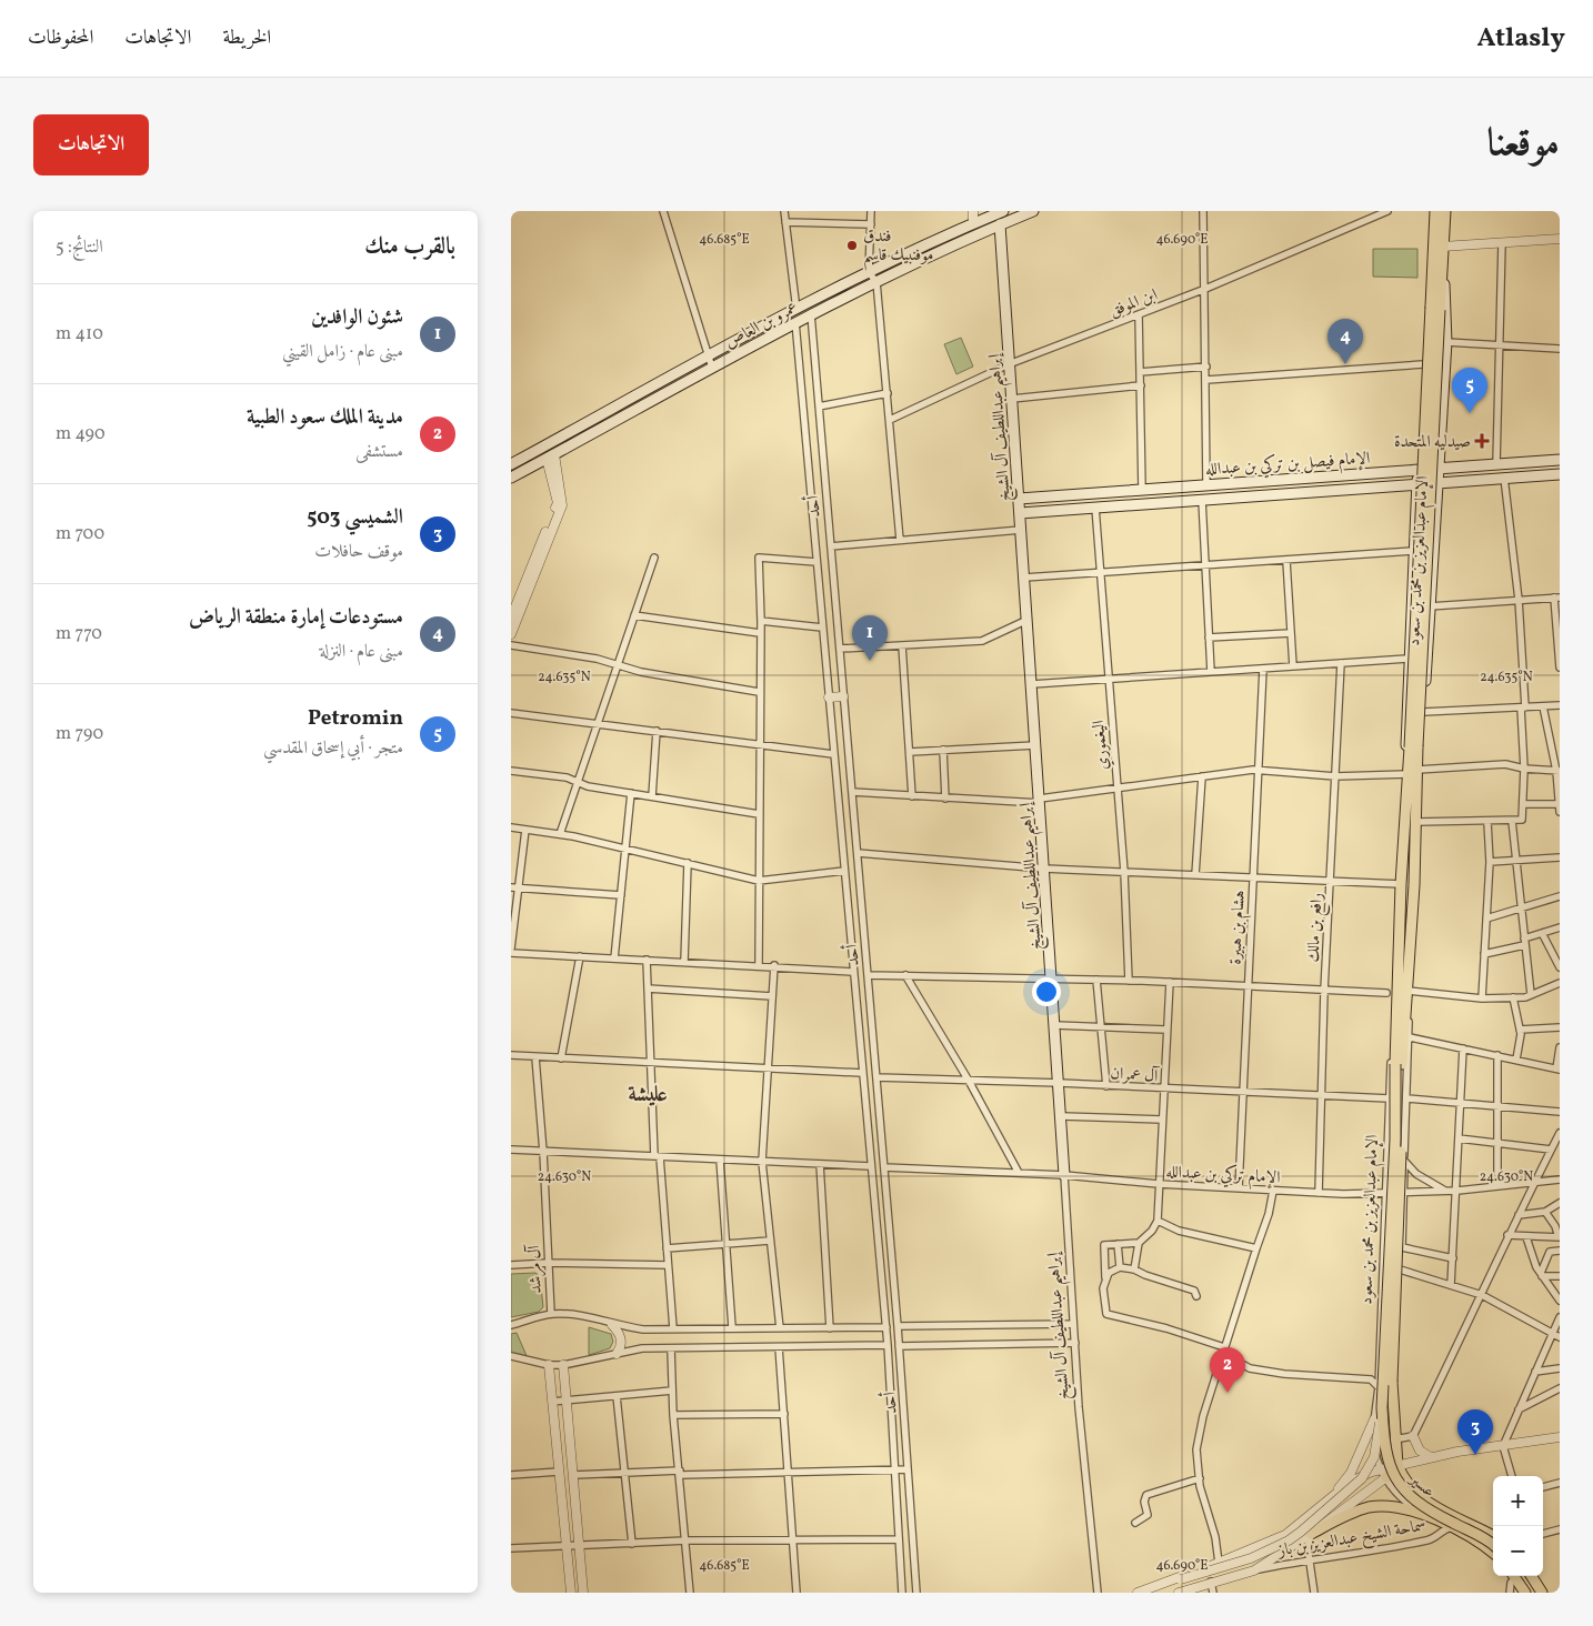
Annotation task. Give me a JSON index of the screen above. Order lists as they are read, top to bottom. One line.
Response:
{"streets":{"main road":["عمرو بن العاص","إبراهيم عبداللطيف آل الشيخ","الإمام فيصل بن تركي بن عبدالله","الإمام عبدالعزيز بن محمد بن سعود","عسير","سماحة الشيخ عبدالعزيز بن باز"],"street":["ابن الموفق","أحد","اليغموري","هشام بن هبيرة","رافع بن مالك","آل عمران","الإمام تركي بن عبدالله","آل مرشد"]},"crossings":[["ابن الموفق","إبراهيم عبداللطيف آل الشيخ"],["عمرو بن العاص","إبراهيم عبداللطيف آل الشيخ"],["عمرو بن العاص","أحد"],["إبراهيم عبداللطيف آل الشيخ","الإمام فيصل بن تركي بن عبدالله"],["إبراهيم عبداللطيف آل الشيخ","آل عمران"],["إبراهيم عبداللطيف آل الشيخ","الإمام تركي بن عبدالله"],["الإمام فيصل بن تركي بن عبدالله","الإمام عبدالعزيز بن محمد بن سعود"],["الإمام فيصل بن تركي بن عبدالله","اليغموري"],["أحد","آل عمران"],["أحد","الإمام تركي بن عبدالله"],["الإمام عبدالعزيز بن محمد بن سعود","آل عمران"],["الإمام عبدالعزيز بن محمد بن سعود","الإمام تركي بن عبدالله"],["الإمام عبدالعزيز بن محمد بن سعود","عسير"],["هشام بن هبيرة","آل عمران"],["هشام بن هبيرة","الإمام تركي بن عبدالله"],["رافع بن مالك","آل عمران"],["رافع بن مالك","الإمام تركي بن عبدالله"],["عسير","سماحة الشيخ عبدالعزيز بن باز"]],"districts":["عليشة"],"places":{"other":["فندق موفنبيك قاسم"],"health":["صيدليه المتحدة"]},"page":{"header":"Atlasly","nav":["الخريطة","الاتجاهات","المحفوظات"],"title":"موقعنا","buttons":"الاتجاهات","heading":["بالقرب منك","النتائج: 5"],"list":[{"mark":"1","name":"شئون الوافدين","note":"مبنى عام · زامل القيني","value":"410 m"},{"mark":"2","name":"مدينة الملك سعود الطبية","note":"مستشفى","value":"490 m"},{"mark":"3","name":"الشميسي 503","note":"موقف حافلات","value":"700 m"},{"mark":"4","name":"مستودعات إمارة منطقة الرياض","note":"مبنى عام · النزلة","value":"770 m"},{"mark":"5","name":"Petromin","note":"متجر · أبي إسحاق المقدسي","value":"790 m"}],"pins":["4","5","1","2","3"],"map_buttons":["+","−"]},"coordinates":["46.685°E","46.690°E","24.635°N","24.630°N"]}
